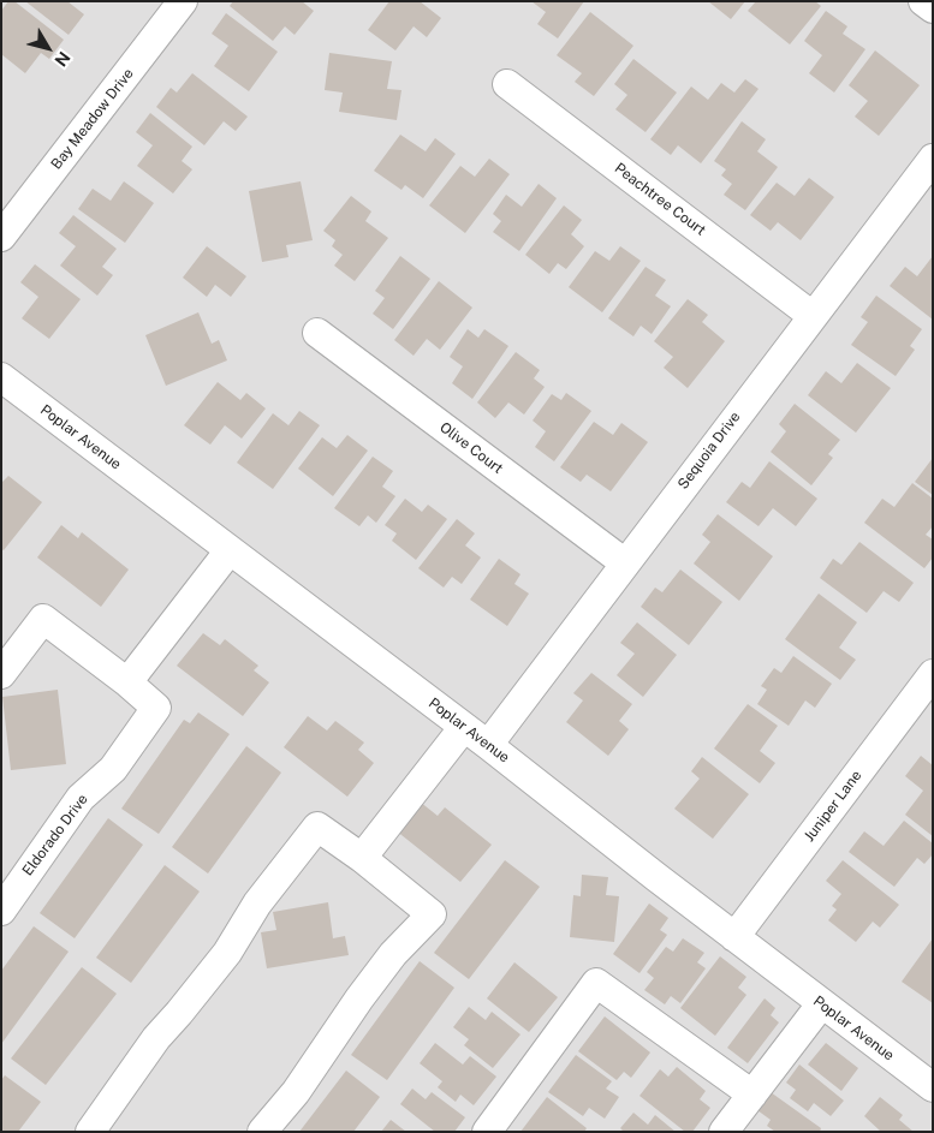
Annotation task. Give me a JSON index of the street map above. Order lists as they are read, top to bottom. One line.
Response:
{"streets":{"street":["Bay Meadow Drive","Peachtree Court","Poplar Avenue","Olive Court","Sequoia Drive","Juniper Lane","Eldorado Drive"]},"crossings":[["Peachtree Court","Sequoia Drive"],["Poplar Avenue","Sequoia Drive"],["Poplar Avenue","Juniper Lane"],["Olive Court","Sequoia Drive"]],"north":"bottom right"}
